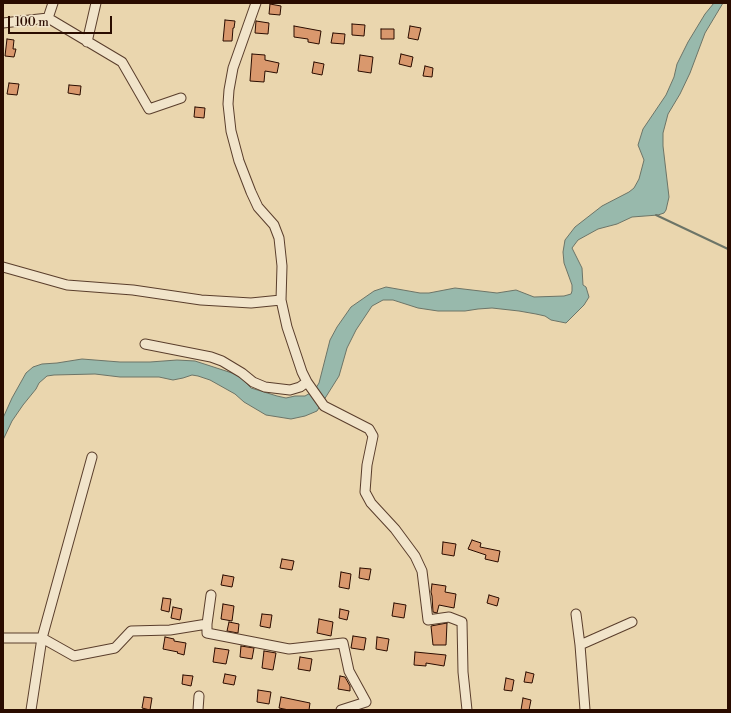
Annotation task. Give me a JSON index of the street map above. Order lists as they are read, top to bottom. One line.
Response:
{"scale_bar":"100 m"}
